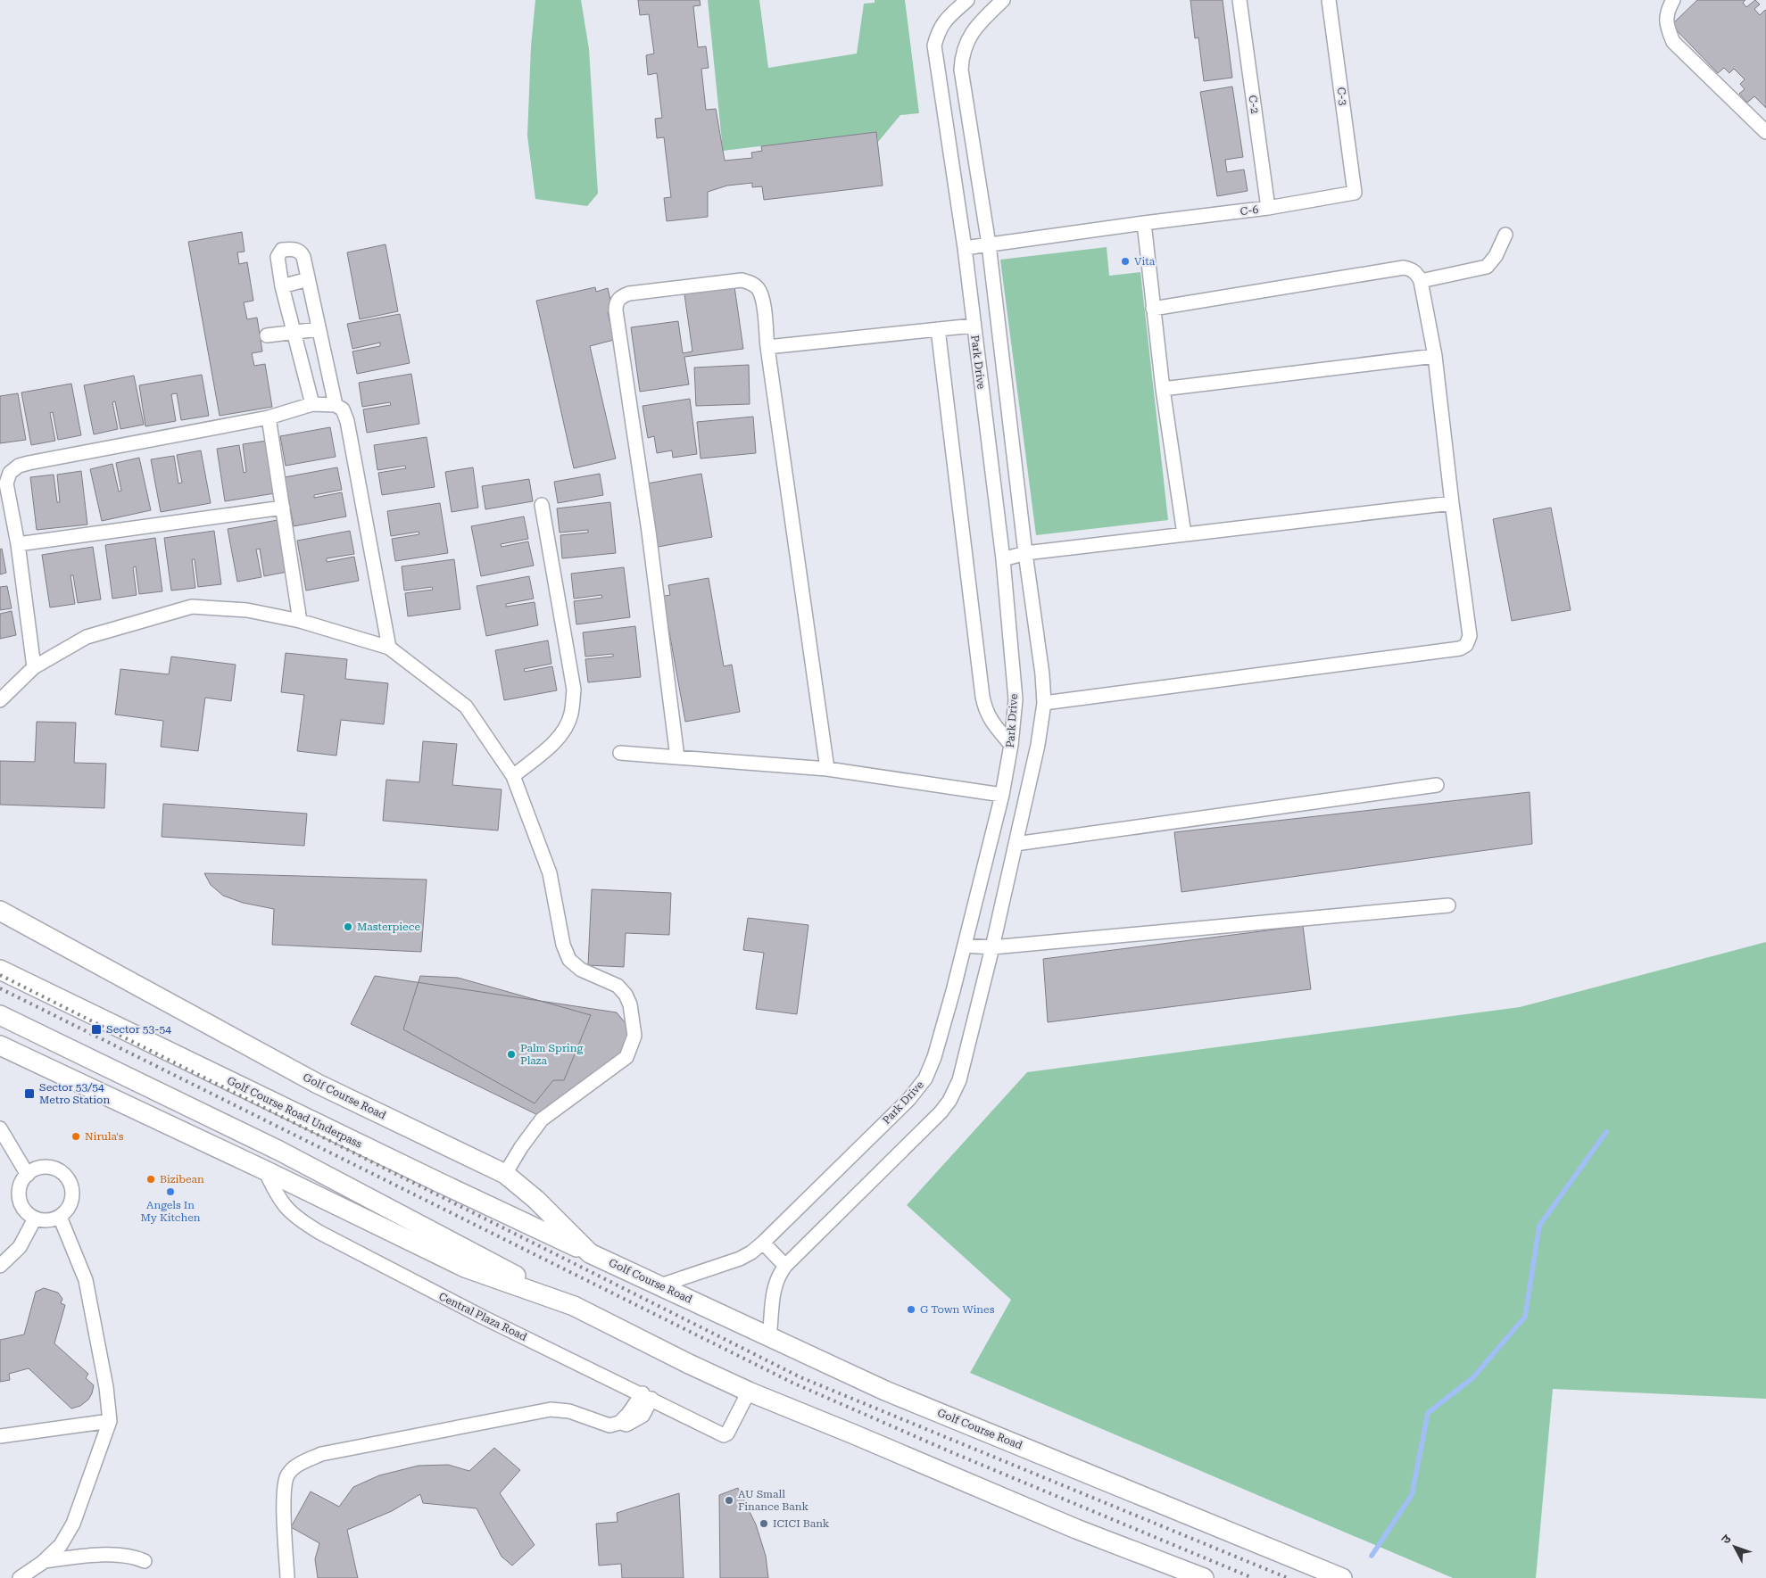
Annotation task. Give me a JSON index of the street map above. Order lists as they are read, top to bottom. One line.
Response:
{"streets":{"main road":["Golf Course Road","Golf Course Road Underpass"],"street":["C-3","C-2","C-6","Park Drive","Central Plaza Road"]},"crossings":[["C-3","C-6"],["C-2","C-6"],["C-6","Park Drive"],["Park Drive","Golf Course Road"],["Golf Course Road","Golf Course Road Underpass"]],"places":{"other":["Vita","Masterpiece","Palm Spring Plaza","Nirula's","Bizibean","Angels In My Kitchen","G Town Wines","AU Small Finance Bank","ICICI Bank"],"transit":["Sector 53-54","Sector 53/54 Metro Station"]},"north":"top left"}
